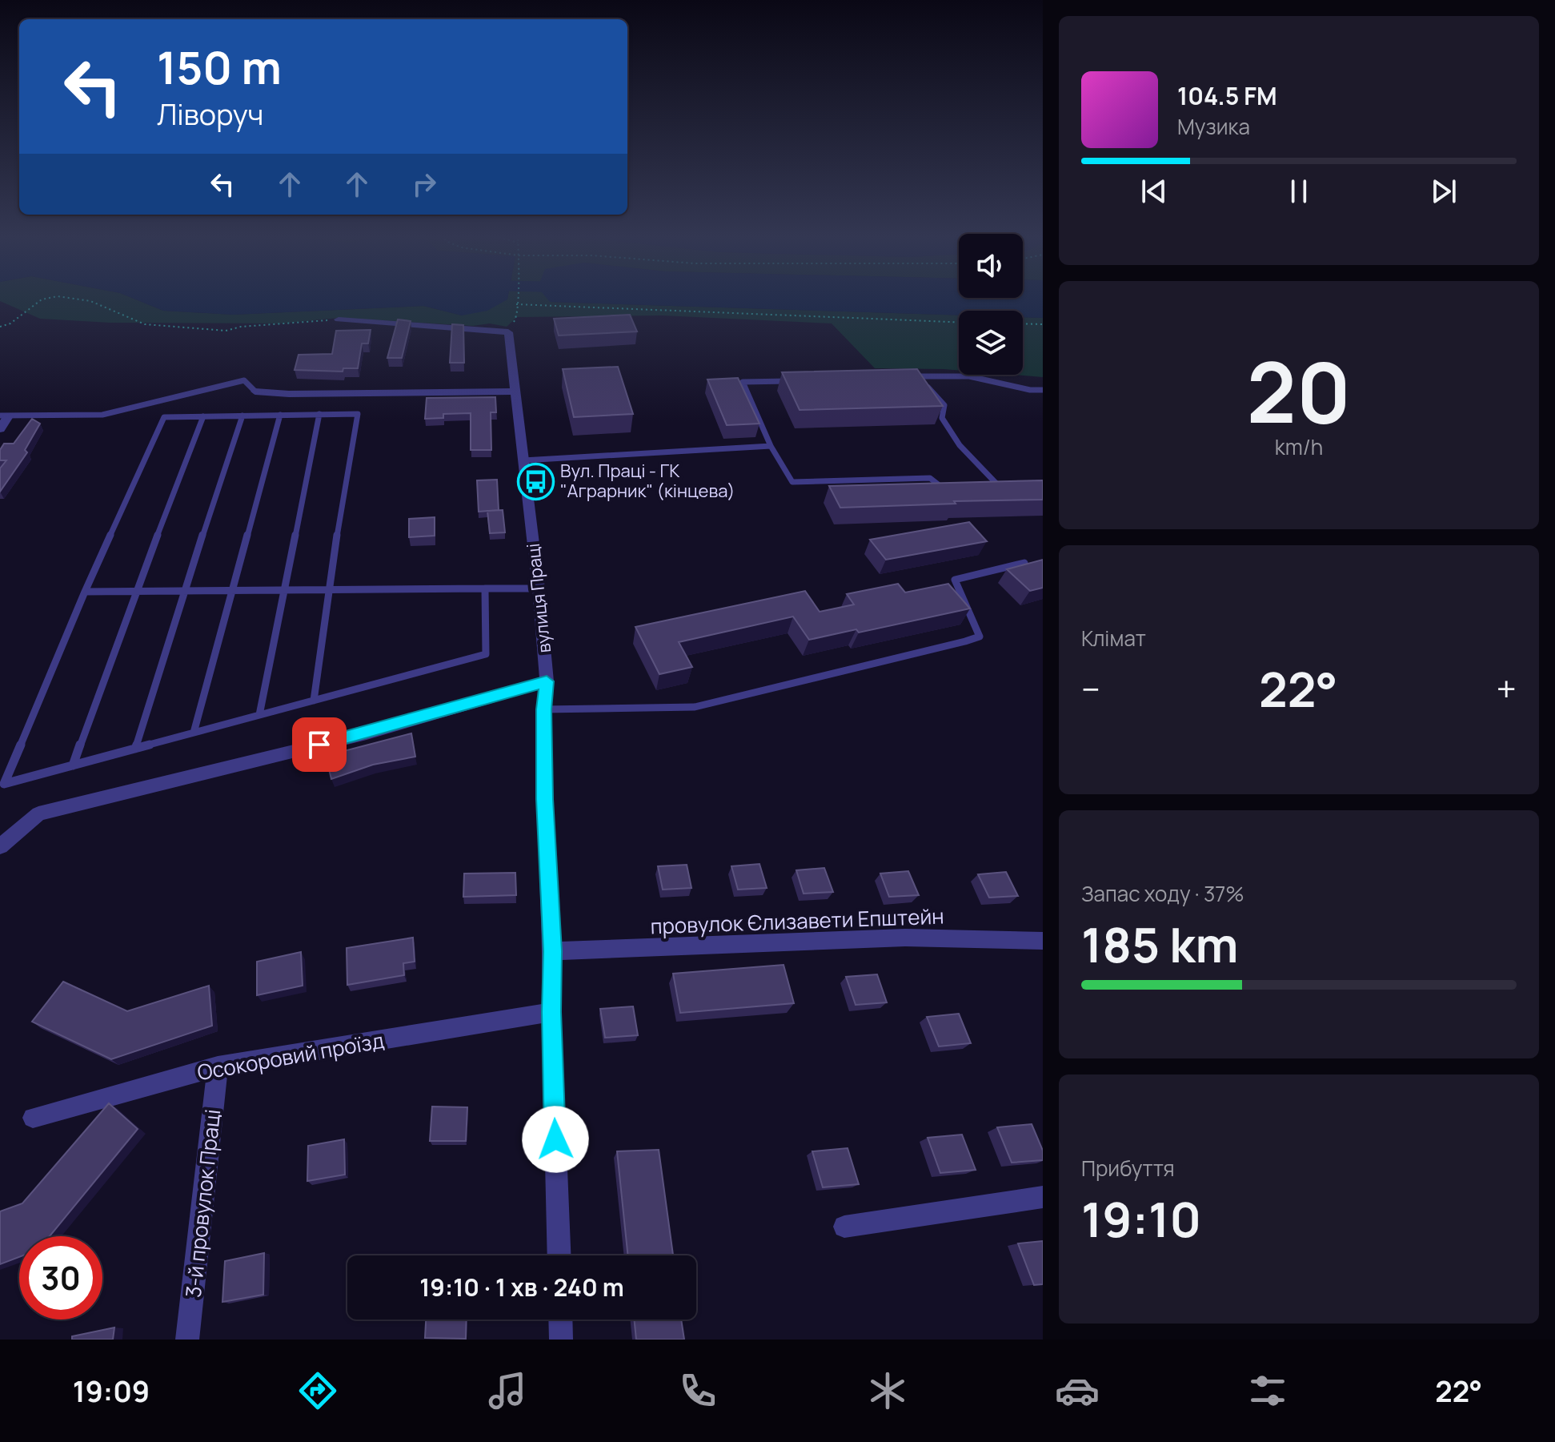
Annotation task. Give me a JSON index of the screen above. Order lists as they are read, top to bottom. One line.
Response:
{"streets":{"street":["вулиця Праці","провулок Єлизавети Епштейн","Осокоровий проїзд","3-й провулок Праці"]},"crossings":[["вулиця Праці","провулок Єлизавети Епштейн"],["вулиця Праці","Осокоровий проїзд"],["Осокоровий проїзд","3-й провулок Праці"]],"places":{"bus stop":["Вул. Праці - ГК \"Аграрник\" (кінцева)"]},"page":{"turn":["150 m","Ліворуч"],"song":["104.5 FM","Музика"],"tile":[["20","km/h"],"Клімат",["Запас ходу · 37%","185 km"],["Прибуття","19:10"]],"heat":["−","22°","+"],"limit":"30","trip":"19:10 · 1 хв · 240 m","tabs":["19:09","22°"]}}
